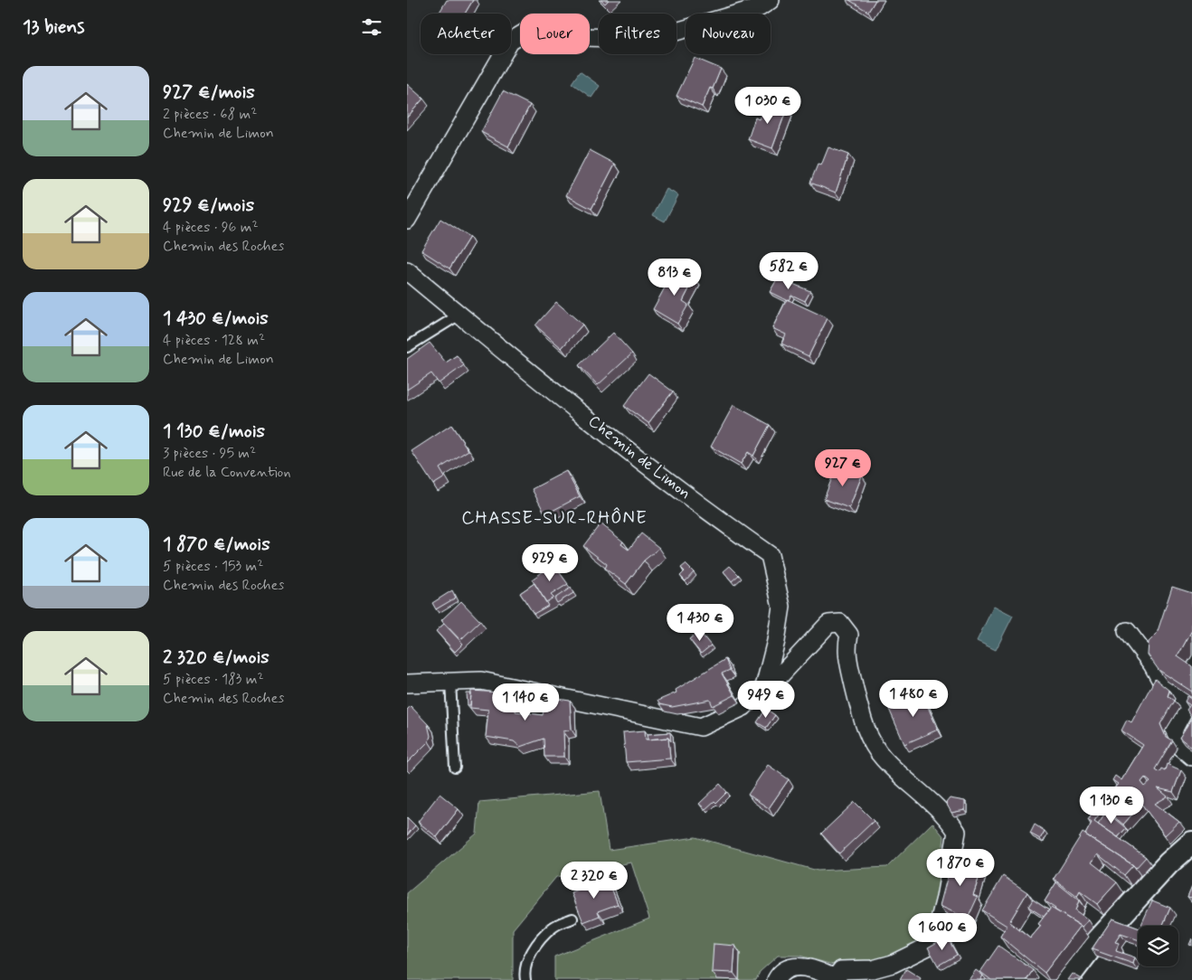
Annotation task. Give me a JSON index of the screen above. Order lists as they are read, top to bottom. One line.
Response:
{"streets":{"street":["Chemin de Limon"]},"districts":["CHASSE-SUR-RHÔNE"],"page":{"heading":"13 biens","chip":["Acheter","Louer","Filtres","Nouveau"],"list":[{"name":"927 €/mois","note":"2 pièces · 68 m² · Chemin de Limon"},{"name":"929 €/mois","note":"4 pièces · 96 m² · Chemin des Roches"},{"name":"1 430 €/mois","note":"4 pièces · 128 m² · Chemin de Limon"},{"name":"1 130 €/mois","note":"3 pièces · 95 m² · Rue de la Convention"},{"name":"1 870 €/mois","note":"5 pièces · 153 m² · Chemin des Roches"},{"name":"2 320 €/mois","note":"5 pièces · 183 m² · Chemin des Roches"}],"price":["1 030 €","582 €","813 €","927 €","929 €","1 430 €","1 480 €","949 €","1 140 €","1 130 €","1 870 €","2 320 €","1 600 €"]}}
